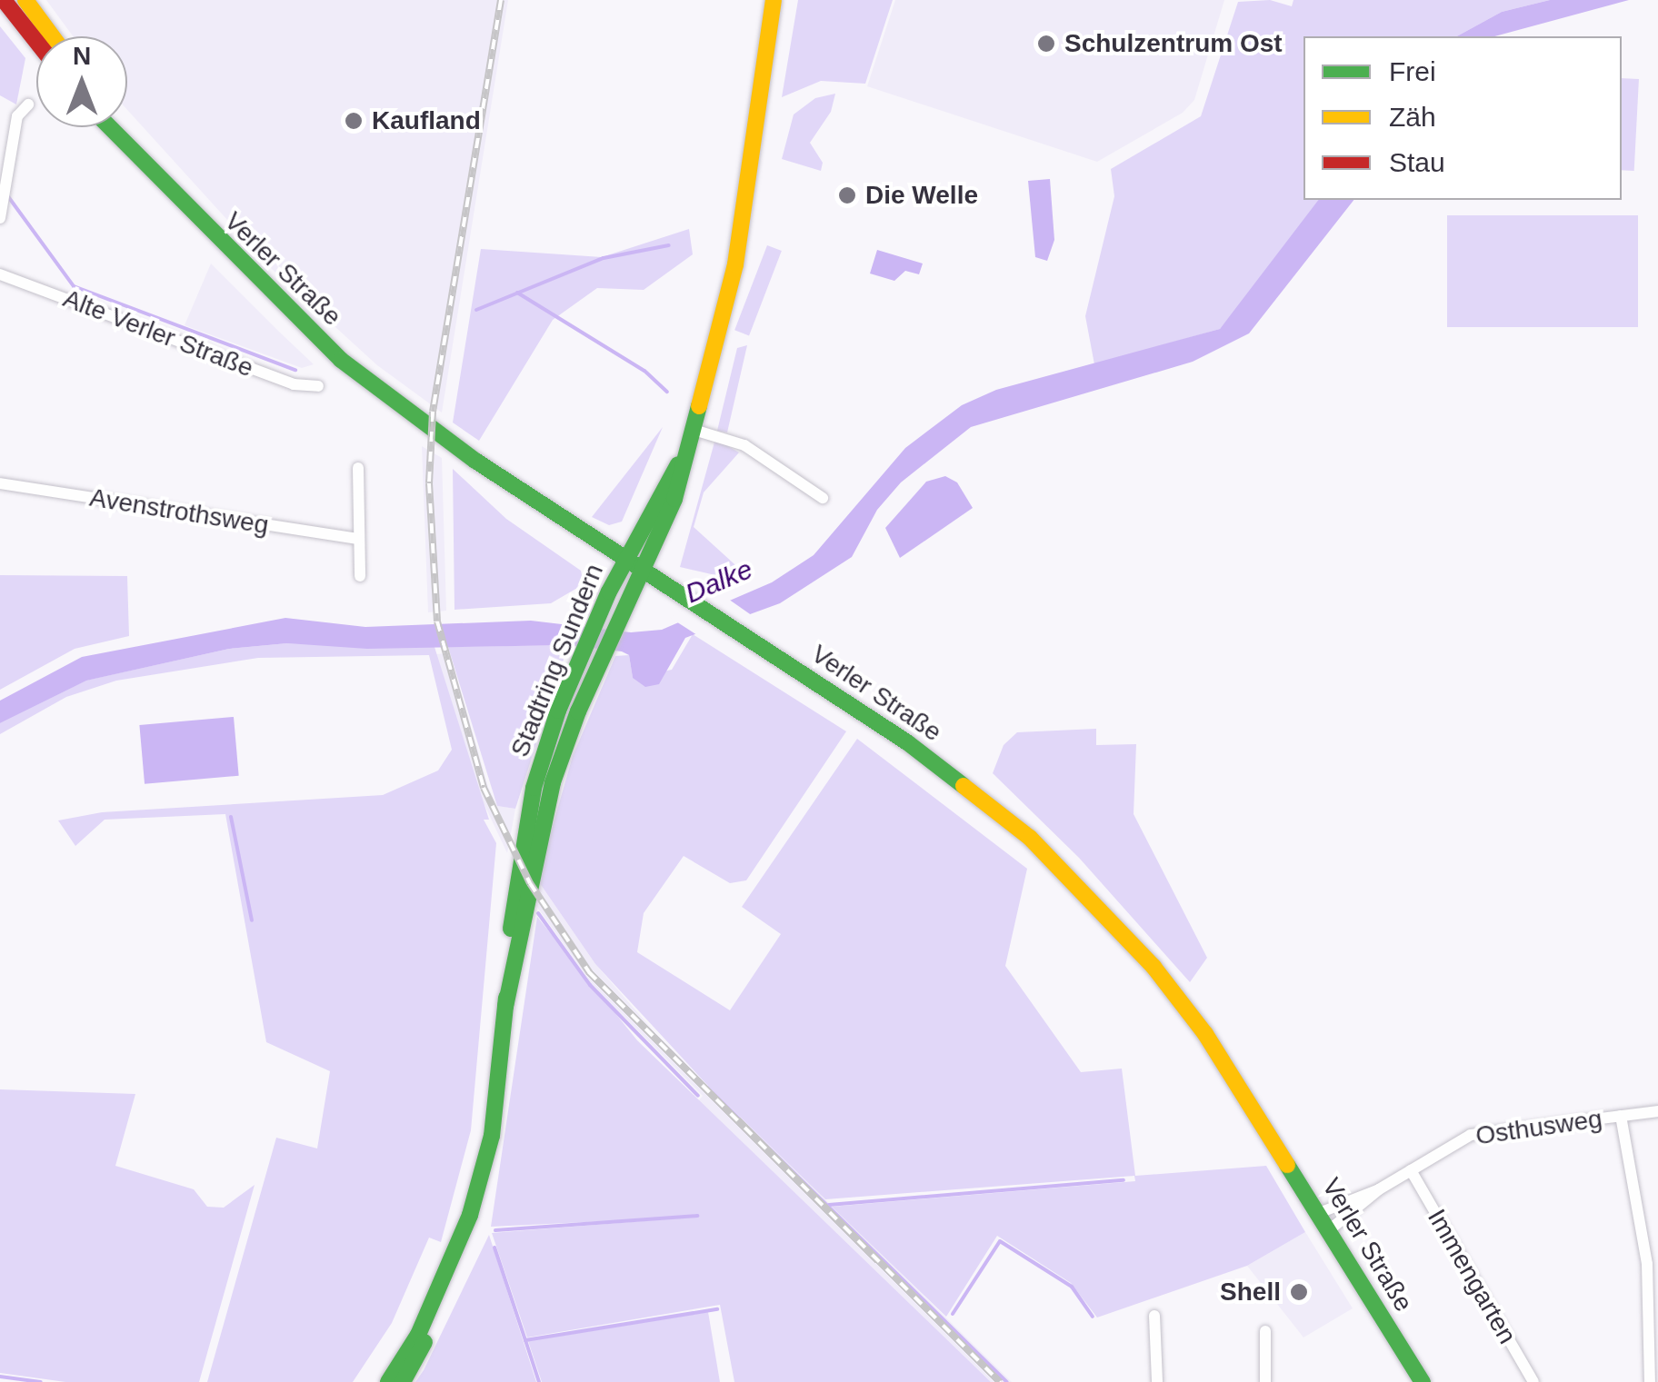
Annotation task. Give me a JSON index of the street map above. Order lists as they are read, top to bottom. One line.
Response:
{"streets":{"main road":["Verler Straße","Stadtring Sundern"],"street":["Alte Verler Straße","Avenstrothsweg","Osthusweg","Immengarten"]},"crossings":[["Verler Straße","Stadtring Sundern"],["Verler Straße","Osthusweg"],["Osthusweg","Immengarten"]],"water":["Dalke"],"places":["Schulzentrum Ost","Kaufland","Die Welle","Shell"],"legend":["Frei","Zäh","Stau"],"north":"top"}
